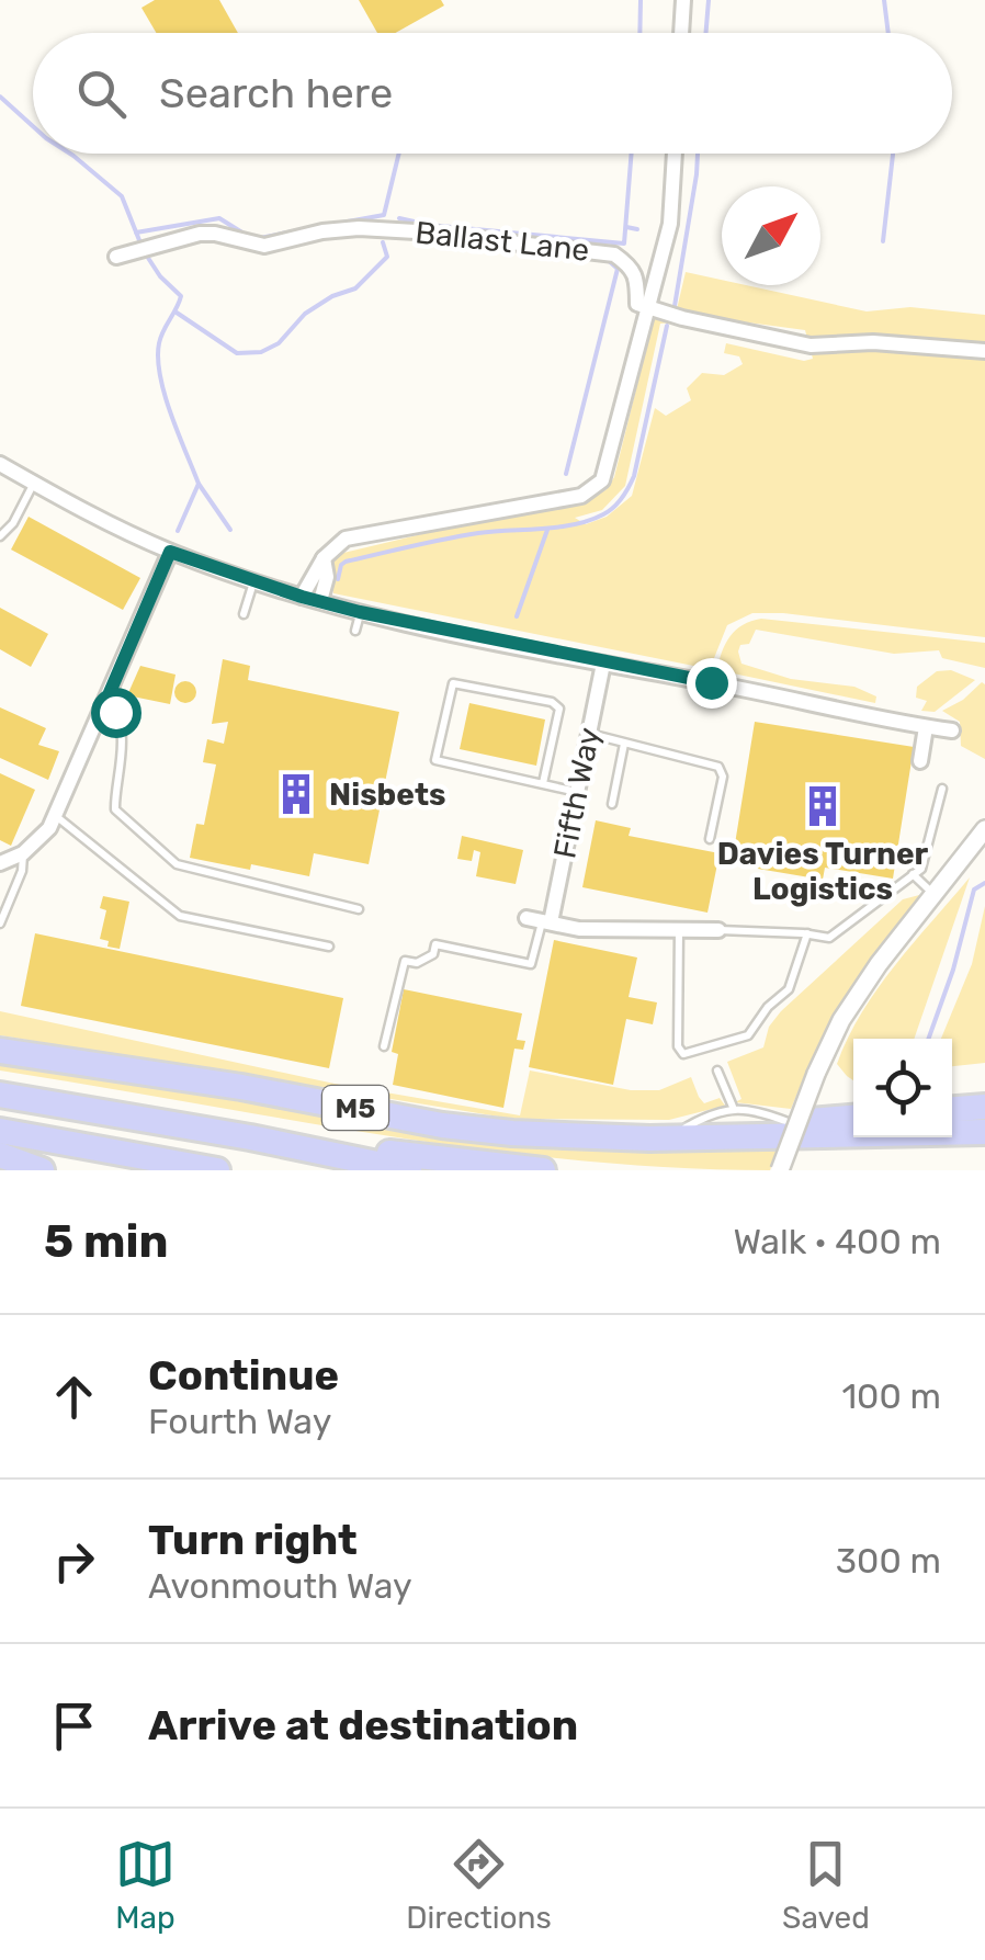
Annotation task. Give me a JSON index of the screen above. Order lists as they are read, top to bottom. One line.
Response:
{"streets":{"highway":["M5"],"street":["Ballast Lane","Fifth Way"]},"places":{"building":["Nisbets","Davies Turner Logistics"]},"north":"top right","page":{"search":"Search here","heading":["5 min","Walk · 400 m"],"list":[["Continue","Fourth Way","100 m"],["Turn right","Avonmouth Way","300 m"],"Arrive at destination"],"nav":["Map","Directions","Saved"]}}
